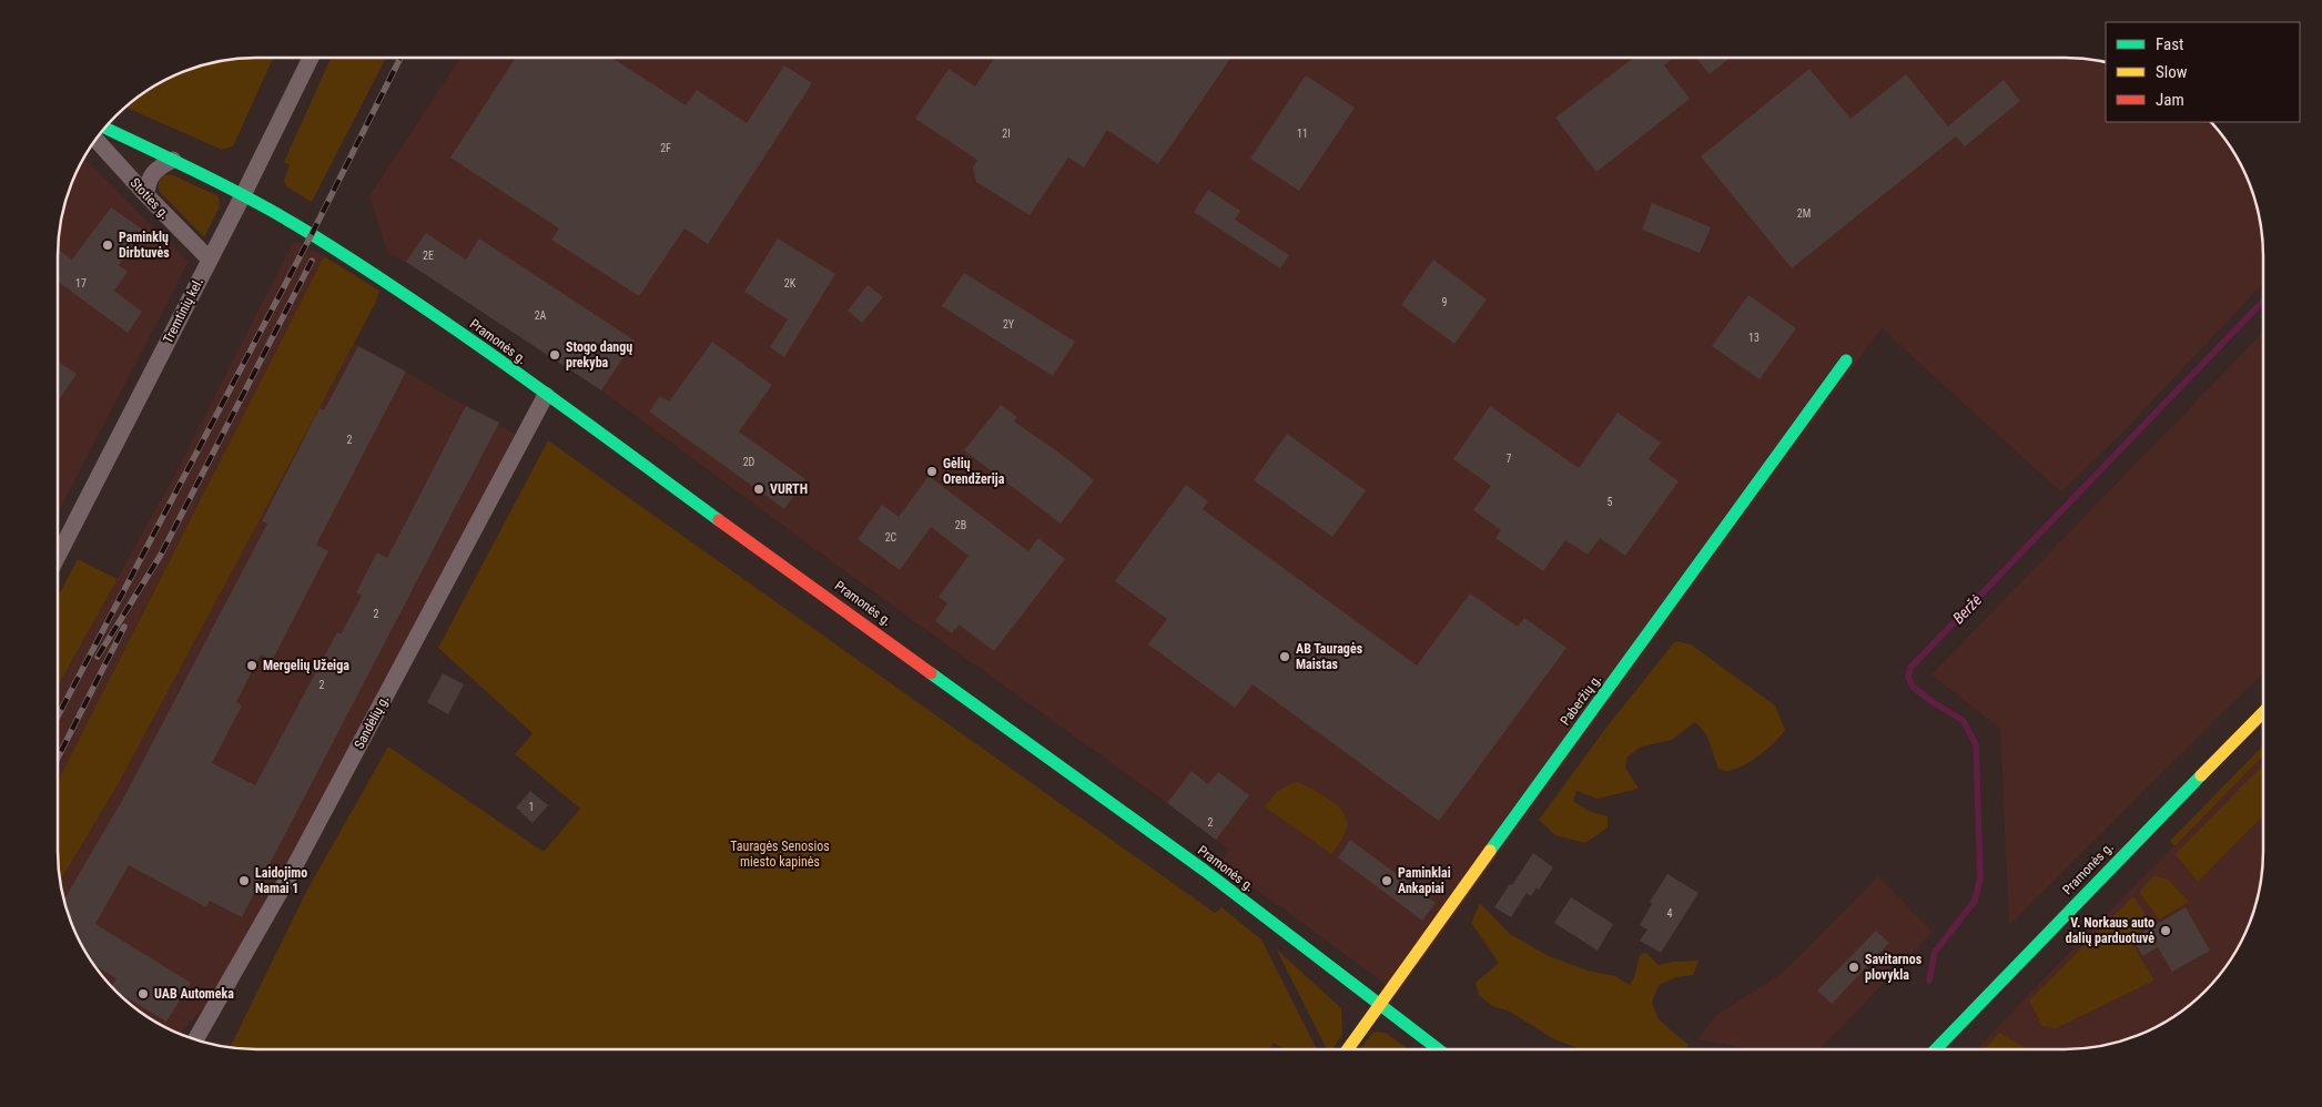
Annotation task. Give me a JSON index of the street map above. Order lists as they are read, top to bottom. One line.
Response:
{"streets":{"street":["Stoties g.","Tremtinių kel.","Pramonės g.","Paberžių g.","Sandėlių g."]},"crossings":[["Stoties g.","Tremtinių kel."],["Tremtinių kel.","Pramonės g."],["Pramonės g.","Paberžių g."],["Pramonės g.","Sandėlių g."]],"water":["Beržė"],"parks":["Tauragės Senosios miesto kapinės"],"places":["Paminklų Dirbtuvės","Stogo dangų prekyba","Gėlių Orendžerija","VURTH","AB Tauragės Maistas","Mergelių Užeiga","Laidojimo Namai 1","Paminklai Ankapiai","V. Norkaus auto dalių parduotuvė","Savitarnos plovykla","UAB Automeka"],"house_numbers":["2I","11","2F","2M","2E","17","2K","9","2A","2Y","13","2","7","2D","5","2B","2C","2","2","1","2","4"],"legend":["Fast","Slow","Jam"]}
